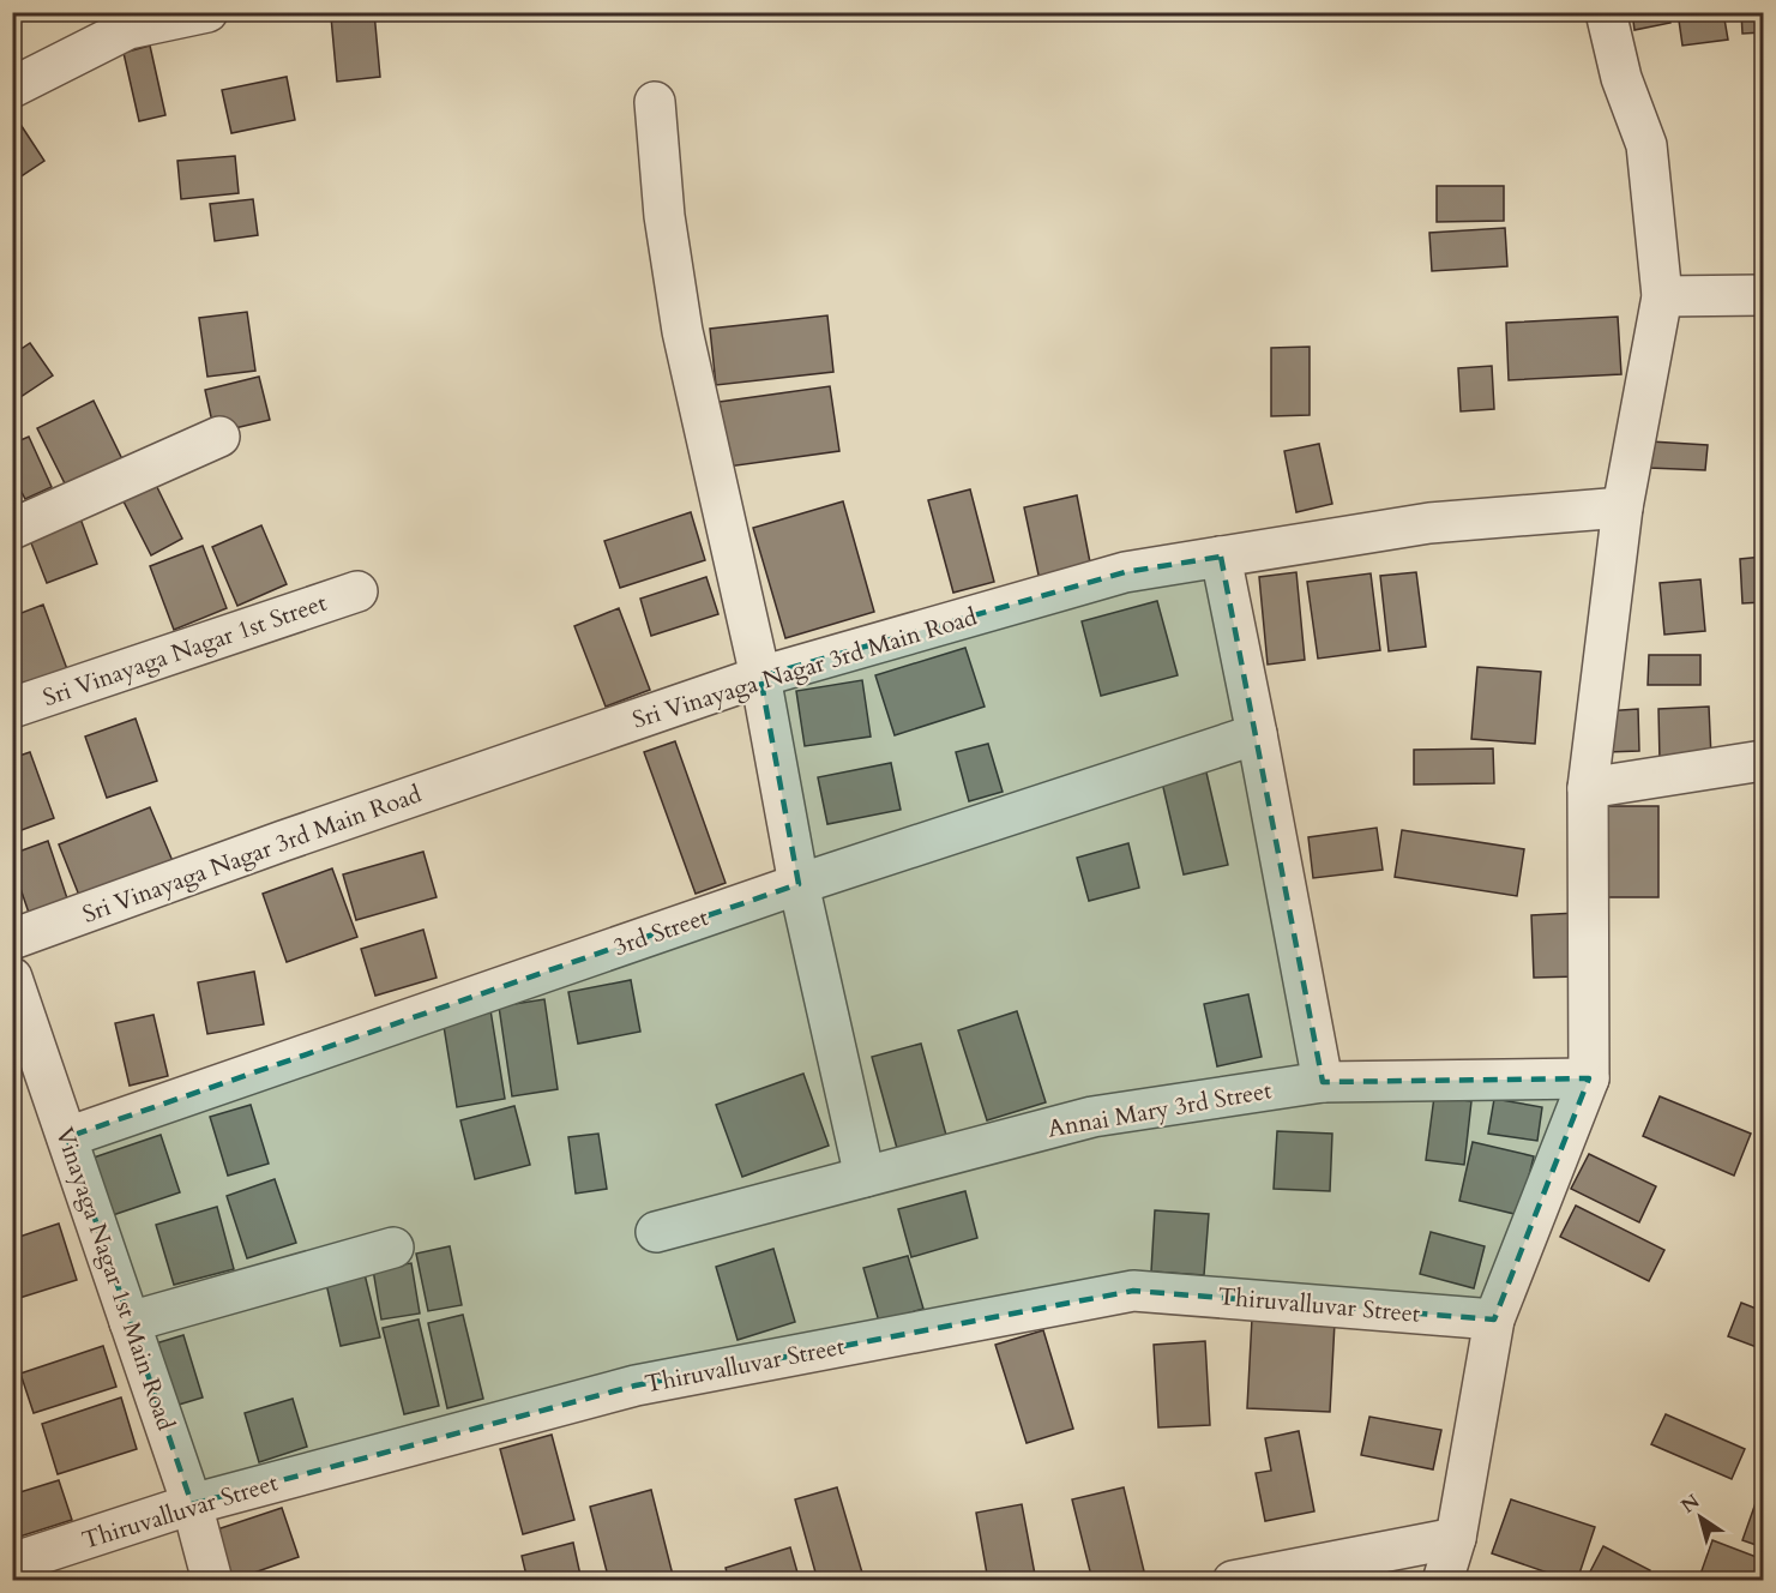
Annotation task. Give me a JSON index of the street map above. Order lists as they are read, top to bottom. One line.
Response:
{"streets":{"street":["Sri Vinayaga Nagar 1st Street","Sri Vinayaga Nagar 3rd Main Road","3rd Street","Annai Mary 3rd Street","Vinayaga Nagar 1st Main Road","Thiruvalluvar Street"]},"crossings":[["3rd Street","Vinayaga Nagar 1st Main Road"],["Vinayaga Nagar 1st Main Road","Thiruvalluvar Street"]],"north":"top left"}
